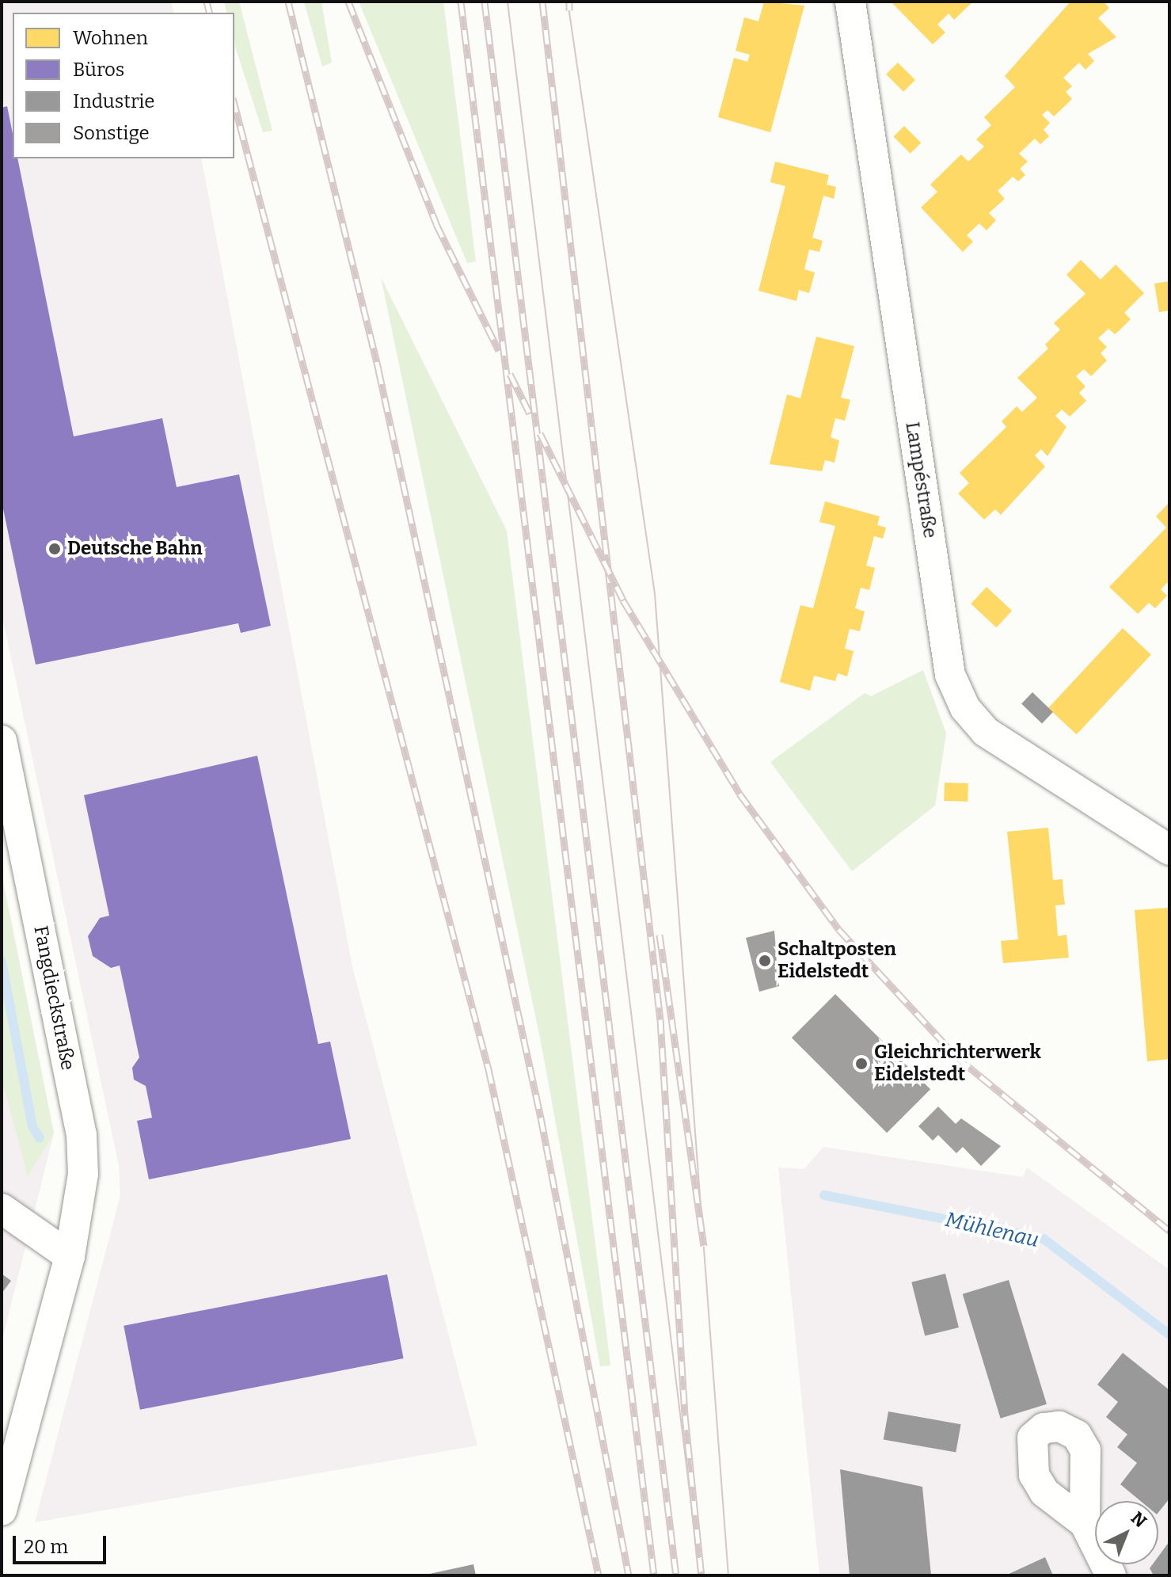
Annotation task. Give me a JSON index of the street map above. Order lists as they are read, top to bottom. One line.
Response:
{"streets":{"street":["Lampéstraße","Fangdieckstraße"]},"water":["Mühlenau"],"places":["Deutsche Bahn","Schaltposten Eidelstedt","Gleichrichterwerk Eidelstedt"],"legend":["Wohnen","Büros","Industrie","Sonstige"],"scale_bar":"20 m","north":"top right"}
